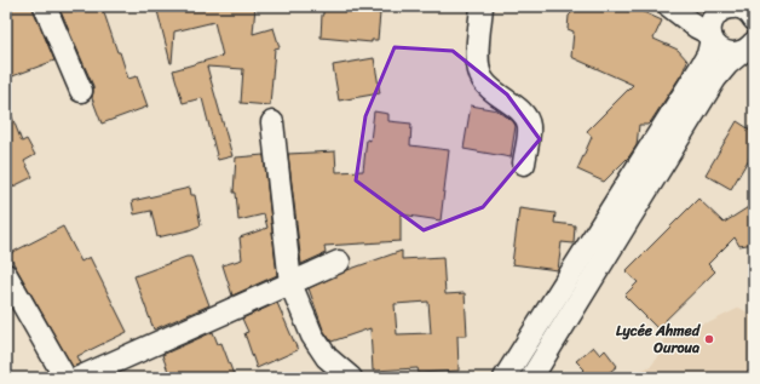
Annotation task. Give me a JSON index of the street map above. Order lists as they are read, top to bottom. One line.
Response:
{"places":["Lycée Ahmed Ouroua"]}
